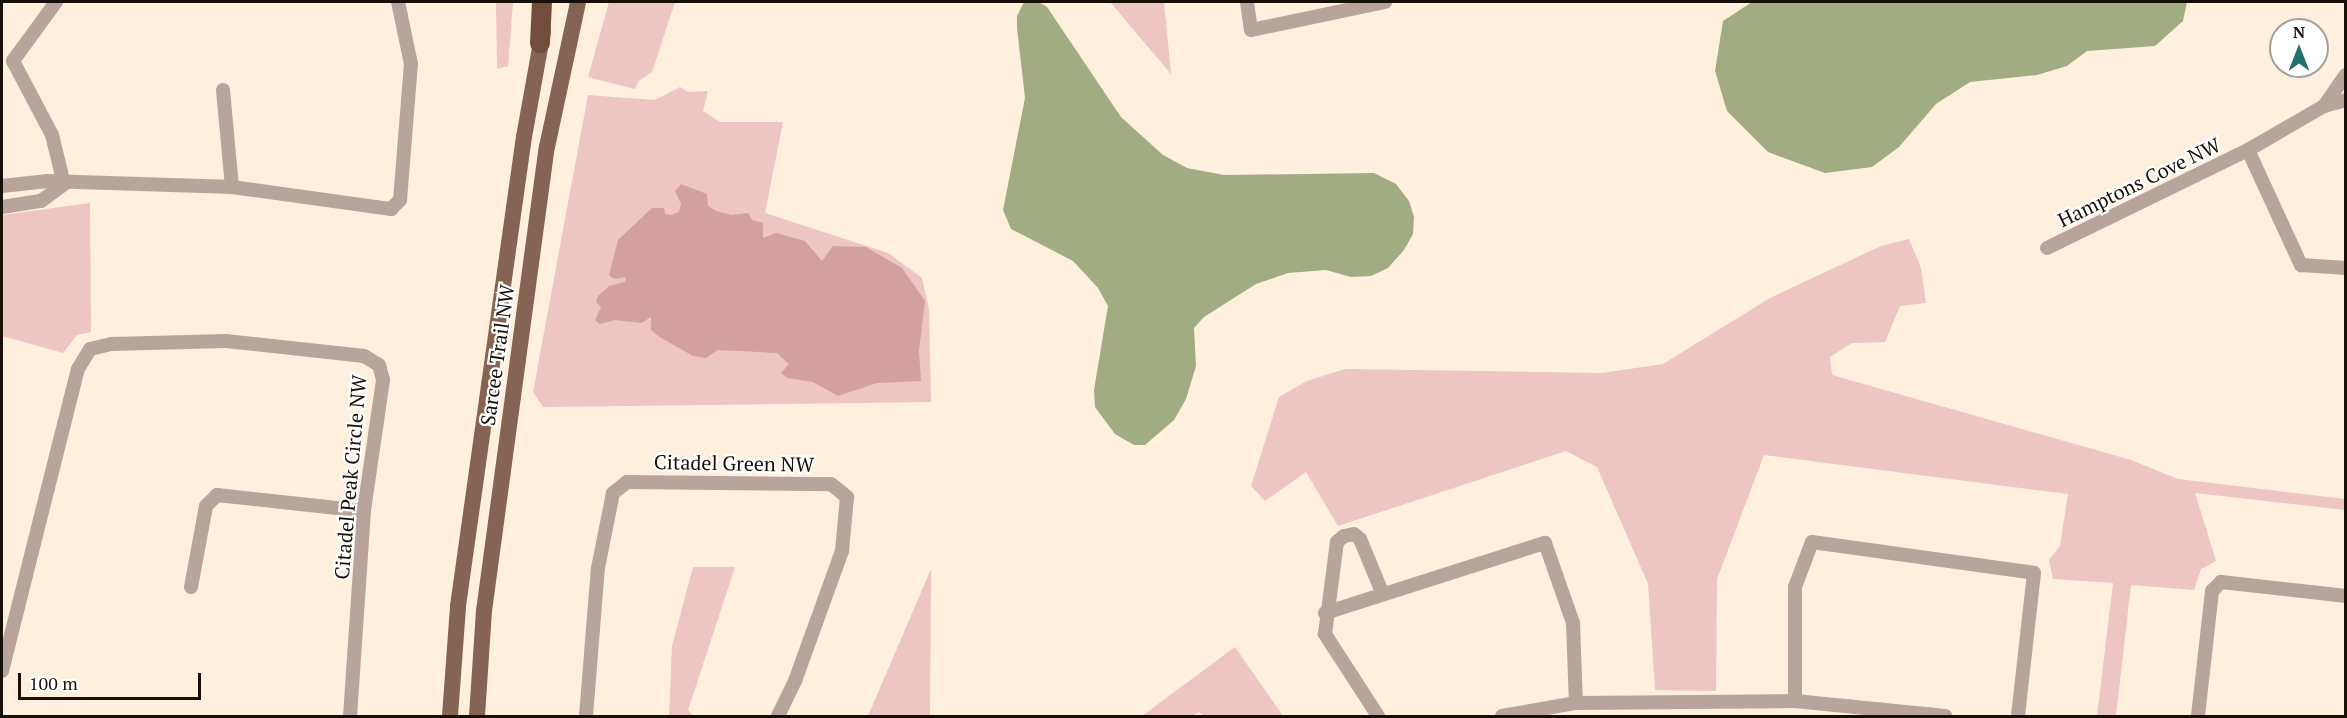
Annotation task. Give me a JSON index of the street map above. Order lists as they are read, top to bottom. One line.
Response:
{"streets":{"main road":["Sarcee Trail NW"],"street":["Hamptons Cove NW","Citadel Green NW","Citadel Peak Circle NW"]},"scale_bar":"100 m","north":"top"}
